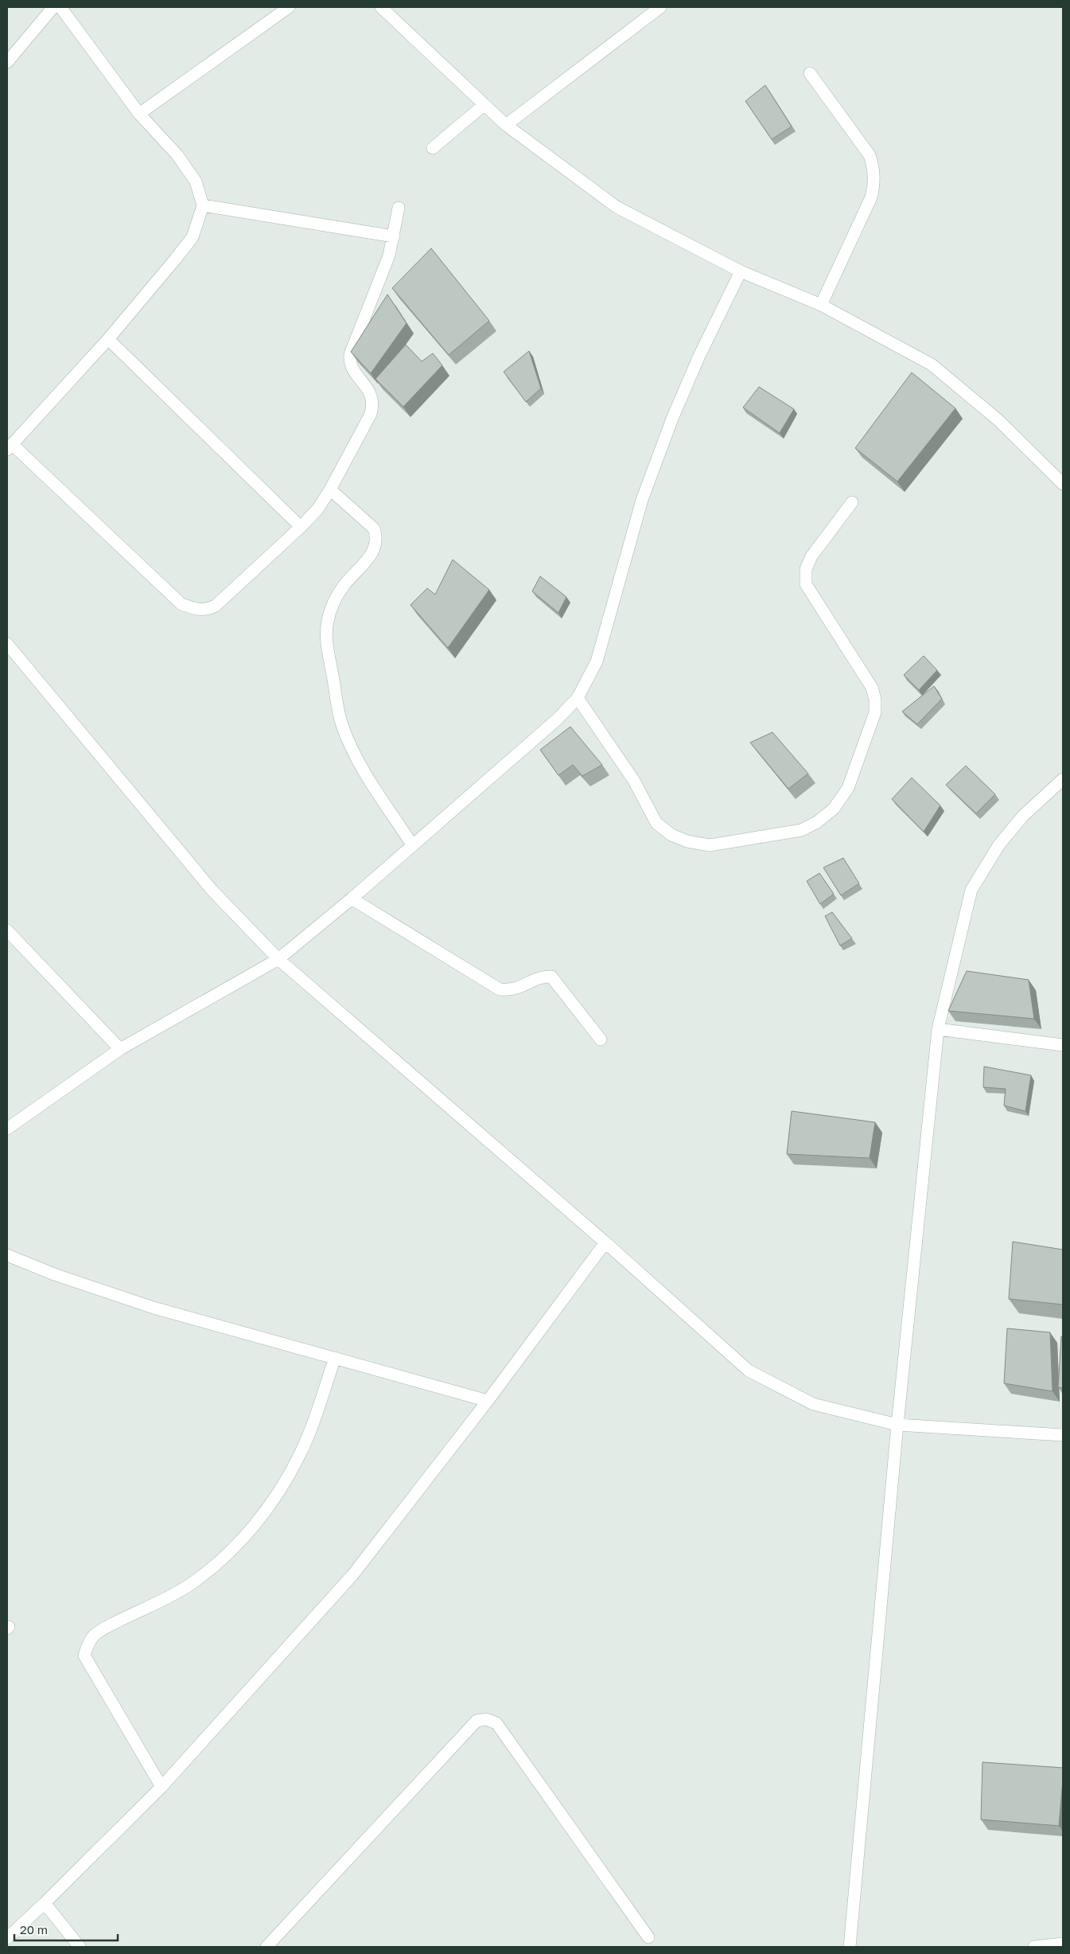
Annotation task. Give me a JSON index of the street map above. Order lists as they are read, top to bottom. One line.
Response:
{"scale_bar":"20 m"}
